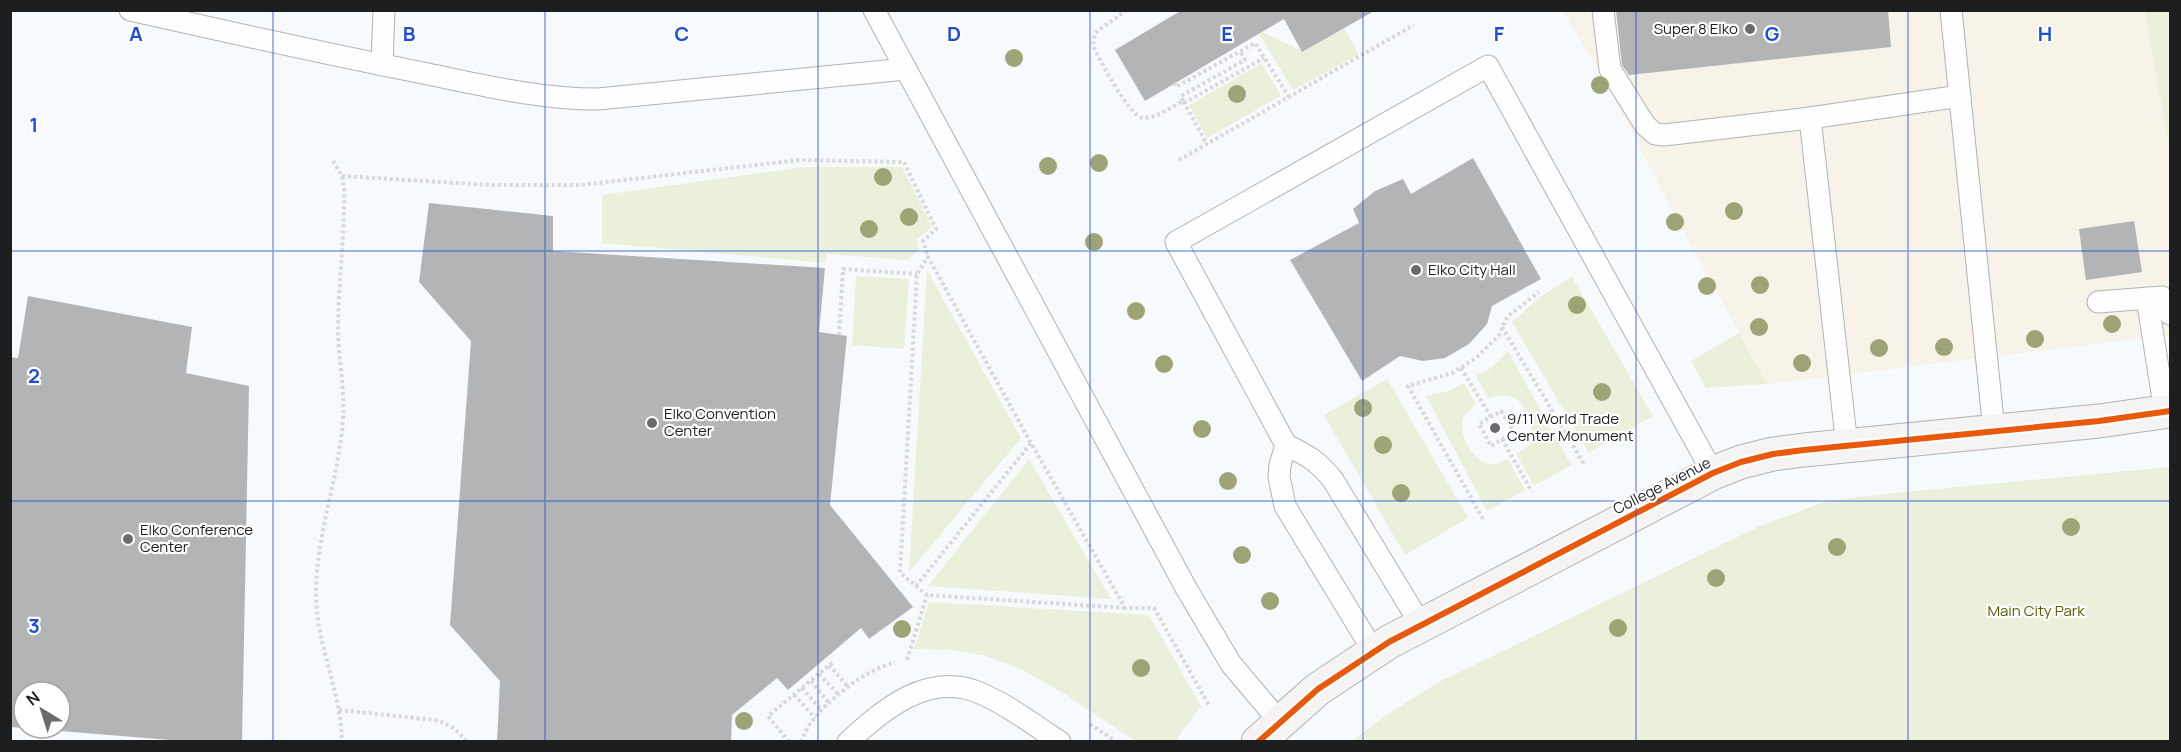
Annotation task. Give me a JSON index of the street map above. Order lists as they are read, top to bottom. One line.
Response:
{"streets":{"street":["College Avenue"]},"parks":["Main City Park"],"places":["Super 8 Elko","Elko City Hall","Elko Convention Center","9/11 World Trade Center Monument","Elko Conference Center"],"north":"top left","grid":{"columns":["A","B","C","D","E","F","G","H"],"rows":["1","2","3"]}}
